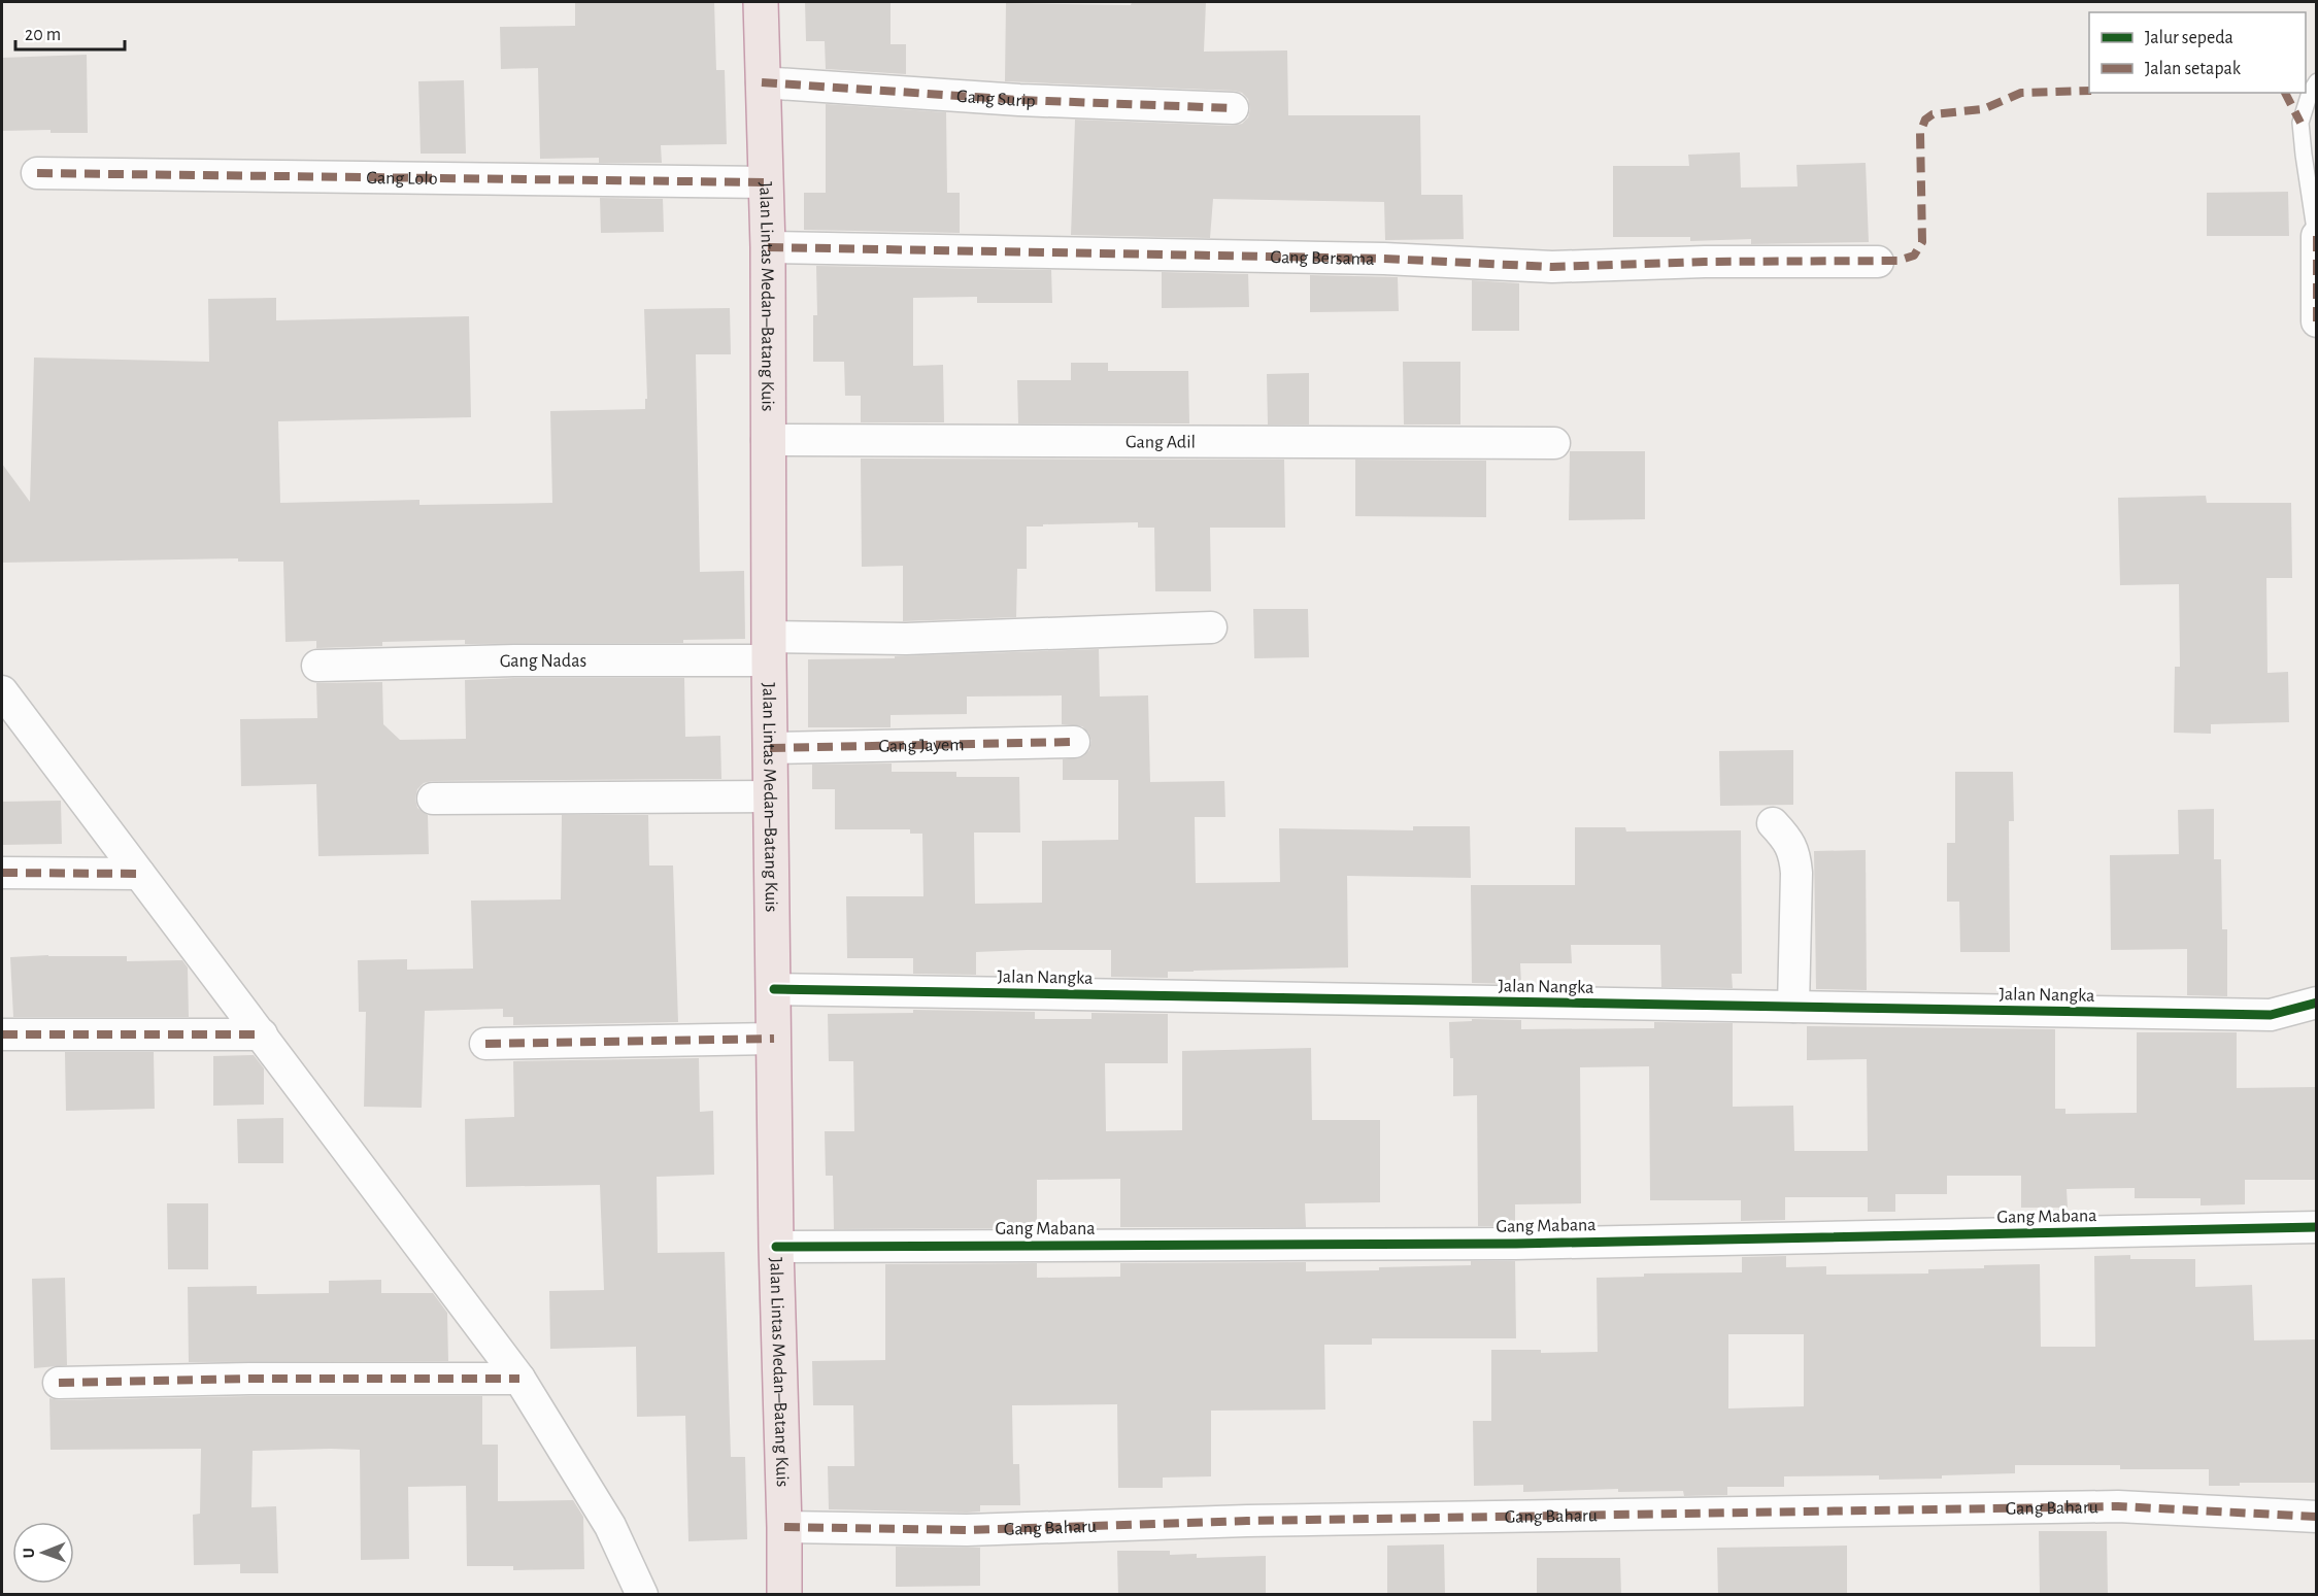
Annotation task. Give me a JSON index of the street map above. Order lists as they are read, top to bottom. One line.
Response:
{"streets":{"highway":["Jalan Lintas Medan–Batang Kuis"],"street":["Gang Surip","Gang Lolo","Gang Bersama","Gang Adil","Gang Nadas","Gang Jayem","Jalan Nangka","Gang Mabana","Gang Baharu"]},"crossings":[["Gang Surip","Jalan Lintas Medan–Batang Kuis"],["Gang Lolo","Jalan Lintas Medan–Batang Kuis"],["Gang Bersama","Jalan Lintas Medan–Batang Kuis"],["Jalan Lintas Medan–Batang Kuis","Gang Adil"],["Jalan Lintas Medan–Batang Kuis","Gang Nadas"],["Jalan Lintas Medan–Batang Kuis","Gang Jayem"],["Jalan Lintas Medan–Batang Kuis","Jalan Nangka"],["Jalan Lintas Medan–Batang Kuis","Gang Mabana"],["Jalan Lintas Medan–Batang Kuis","Gang Baharu"]],"legend":["Jalur sepeda","Jalan setapak"],"scale_bar":"20 m","north":"left"}
